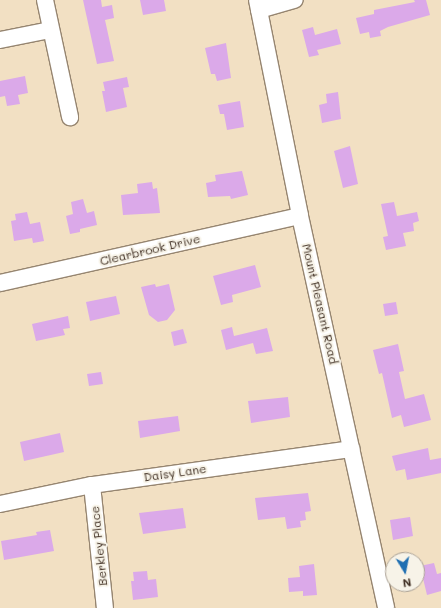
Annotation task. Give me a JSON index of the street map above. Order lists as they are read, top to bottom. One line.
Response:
{"streets":{"street":["Clearbrook Drive","Mount Pleasant Road","Daisy Lane","Berkley Place"]},"crossings":[["Clearbrook Drive","Mount Pleasant Road"],["Mount Pleasant Road","Daisy Lane"],["Daisy Lane","Berkley Place"]],"north":"bottom"}
